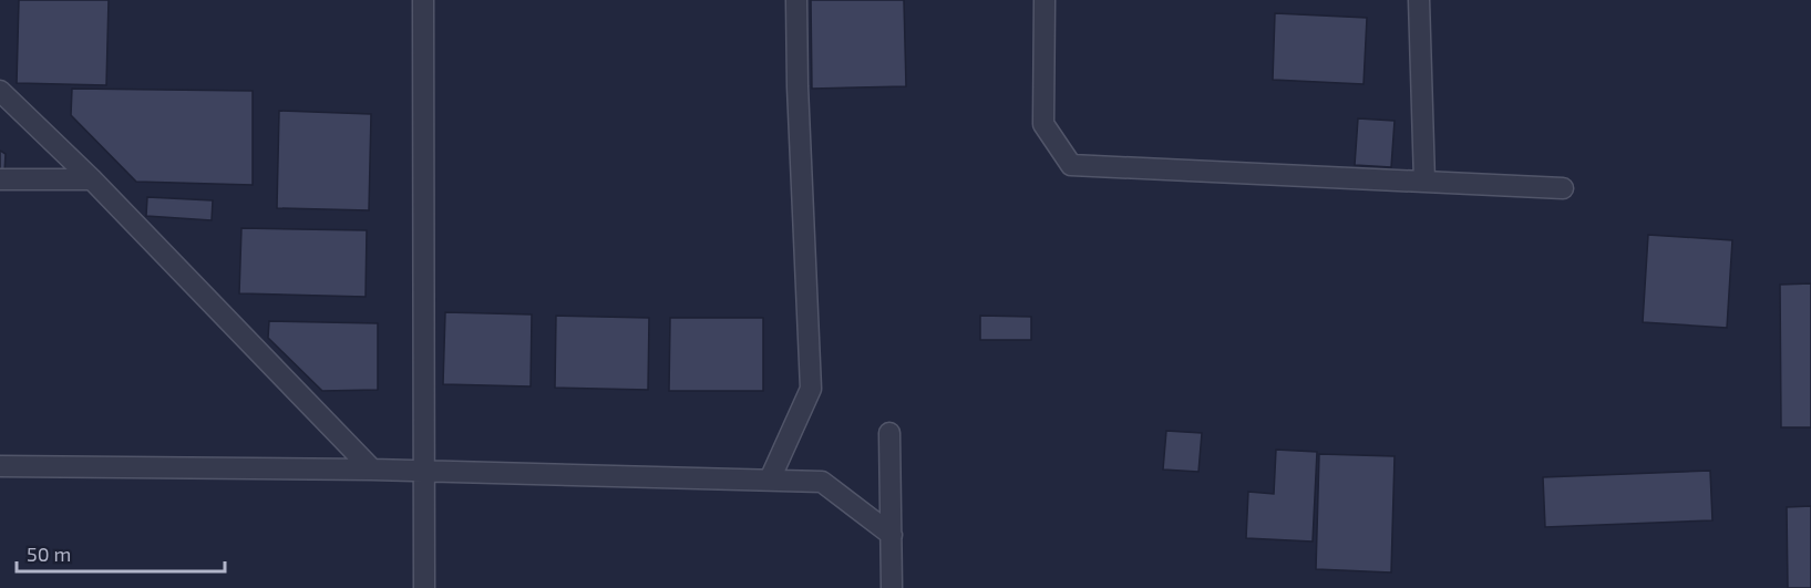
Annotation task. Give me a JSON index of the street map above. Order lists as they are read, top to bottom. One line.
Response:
{"scale_bar":"50 m"}
